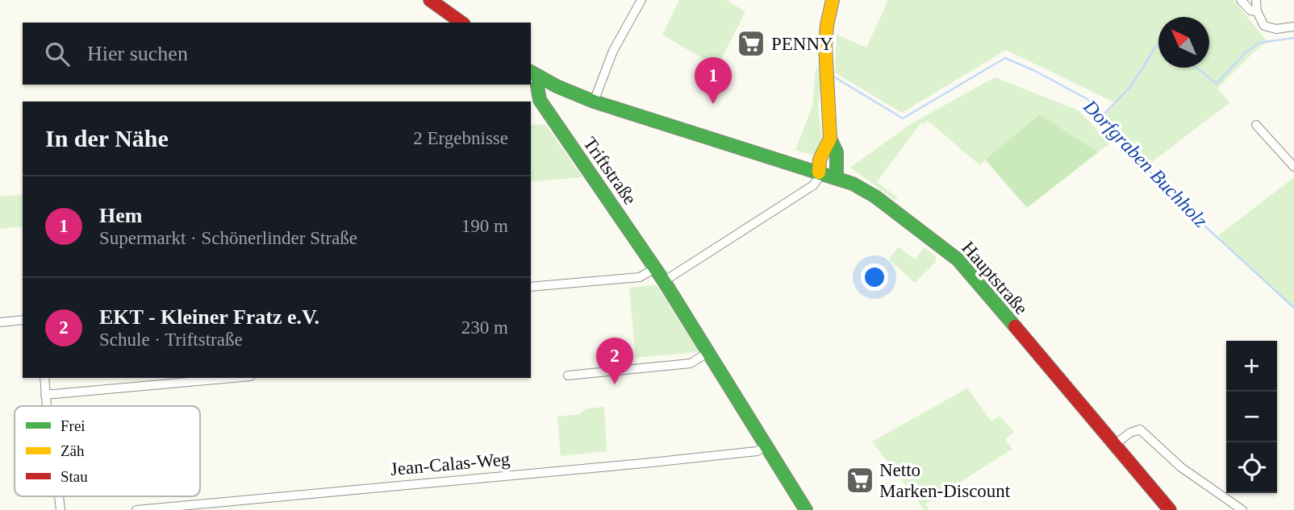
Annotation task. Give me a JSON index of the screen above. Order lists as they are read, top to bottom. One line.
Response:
{"streets":{"main road":["Triftstraße","Hauptstraße"],"street":["Jean-Calas-Weg"]},"crossings":[["Triftstraße","Hauptstraße"],["Triftstraße","Jean-Calas-Weg"]],"water":["Dorfgraben Buchholz"],"places":{"supermarket":["PENNY","Netto Marken-Discount"]},"legend":["Frei","Zäh","Stau"],"north":"top left","page":{"search":"Hier suchen","pins":["1","2"],"heading":["In der Nähe","2 Ergebnisse"],"list":[{"mark":"1","name":"Hem","note":"Supermarkt · Schönerlinder Straße","value":"190 m"},{"mark":"2","name":"EKT - Kleiner Fratz e.V.","note":"Schule · Triftstraße","value":"230 m"}],"map_buttons":["+","−"]}}
